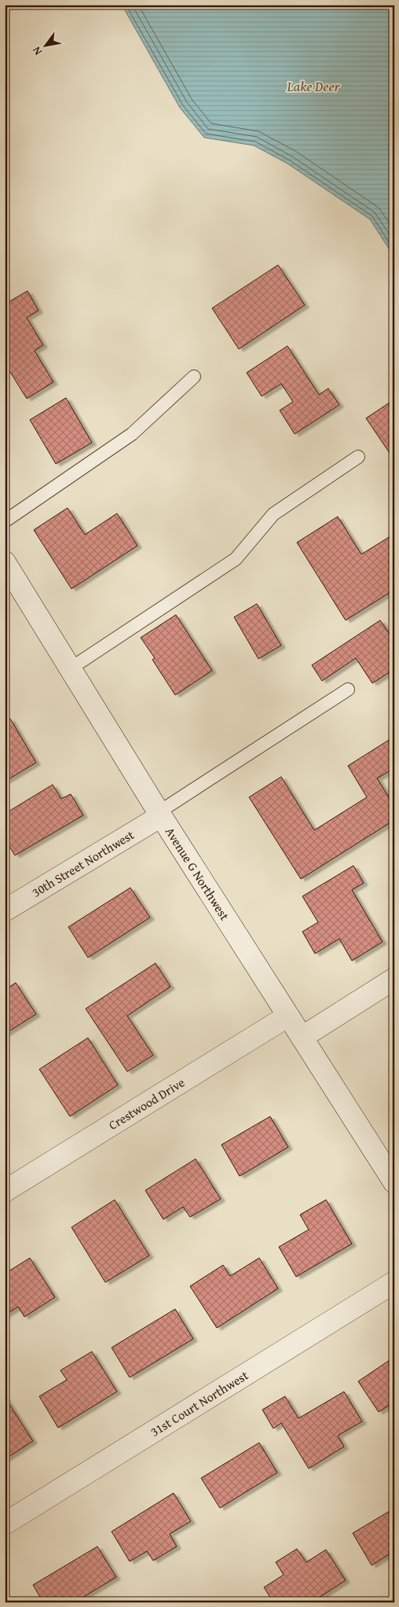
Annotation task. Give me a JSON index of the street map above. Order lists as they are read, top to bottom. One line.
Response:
{"streets":{"street":["30th Street Northwest","Avenue G Northwest","Crestwood Drive","31st Court Northwest"]},"crossings":[["30th Street Northwest","Avenue G Northwest"],["Avenue G Northwest","Crestwood Drive"]],"water":["Lake Deer"],"north":"bottom left"}
